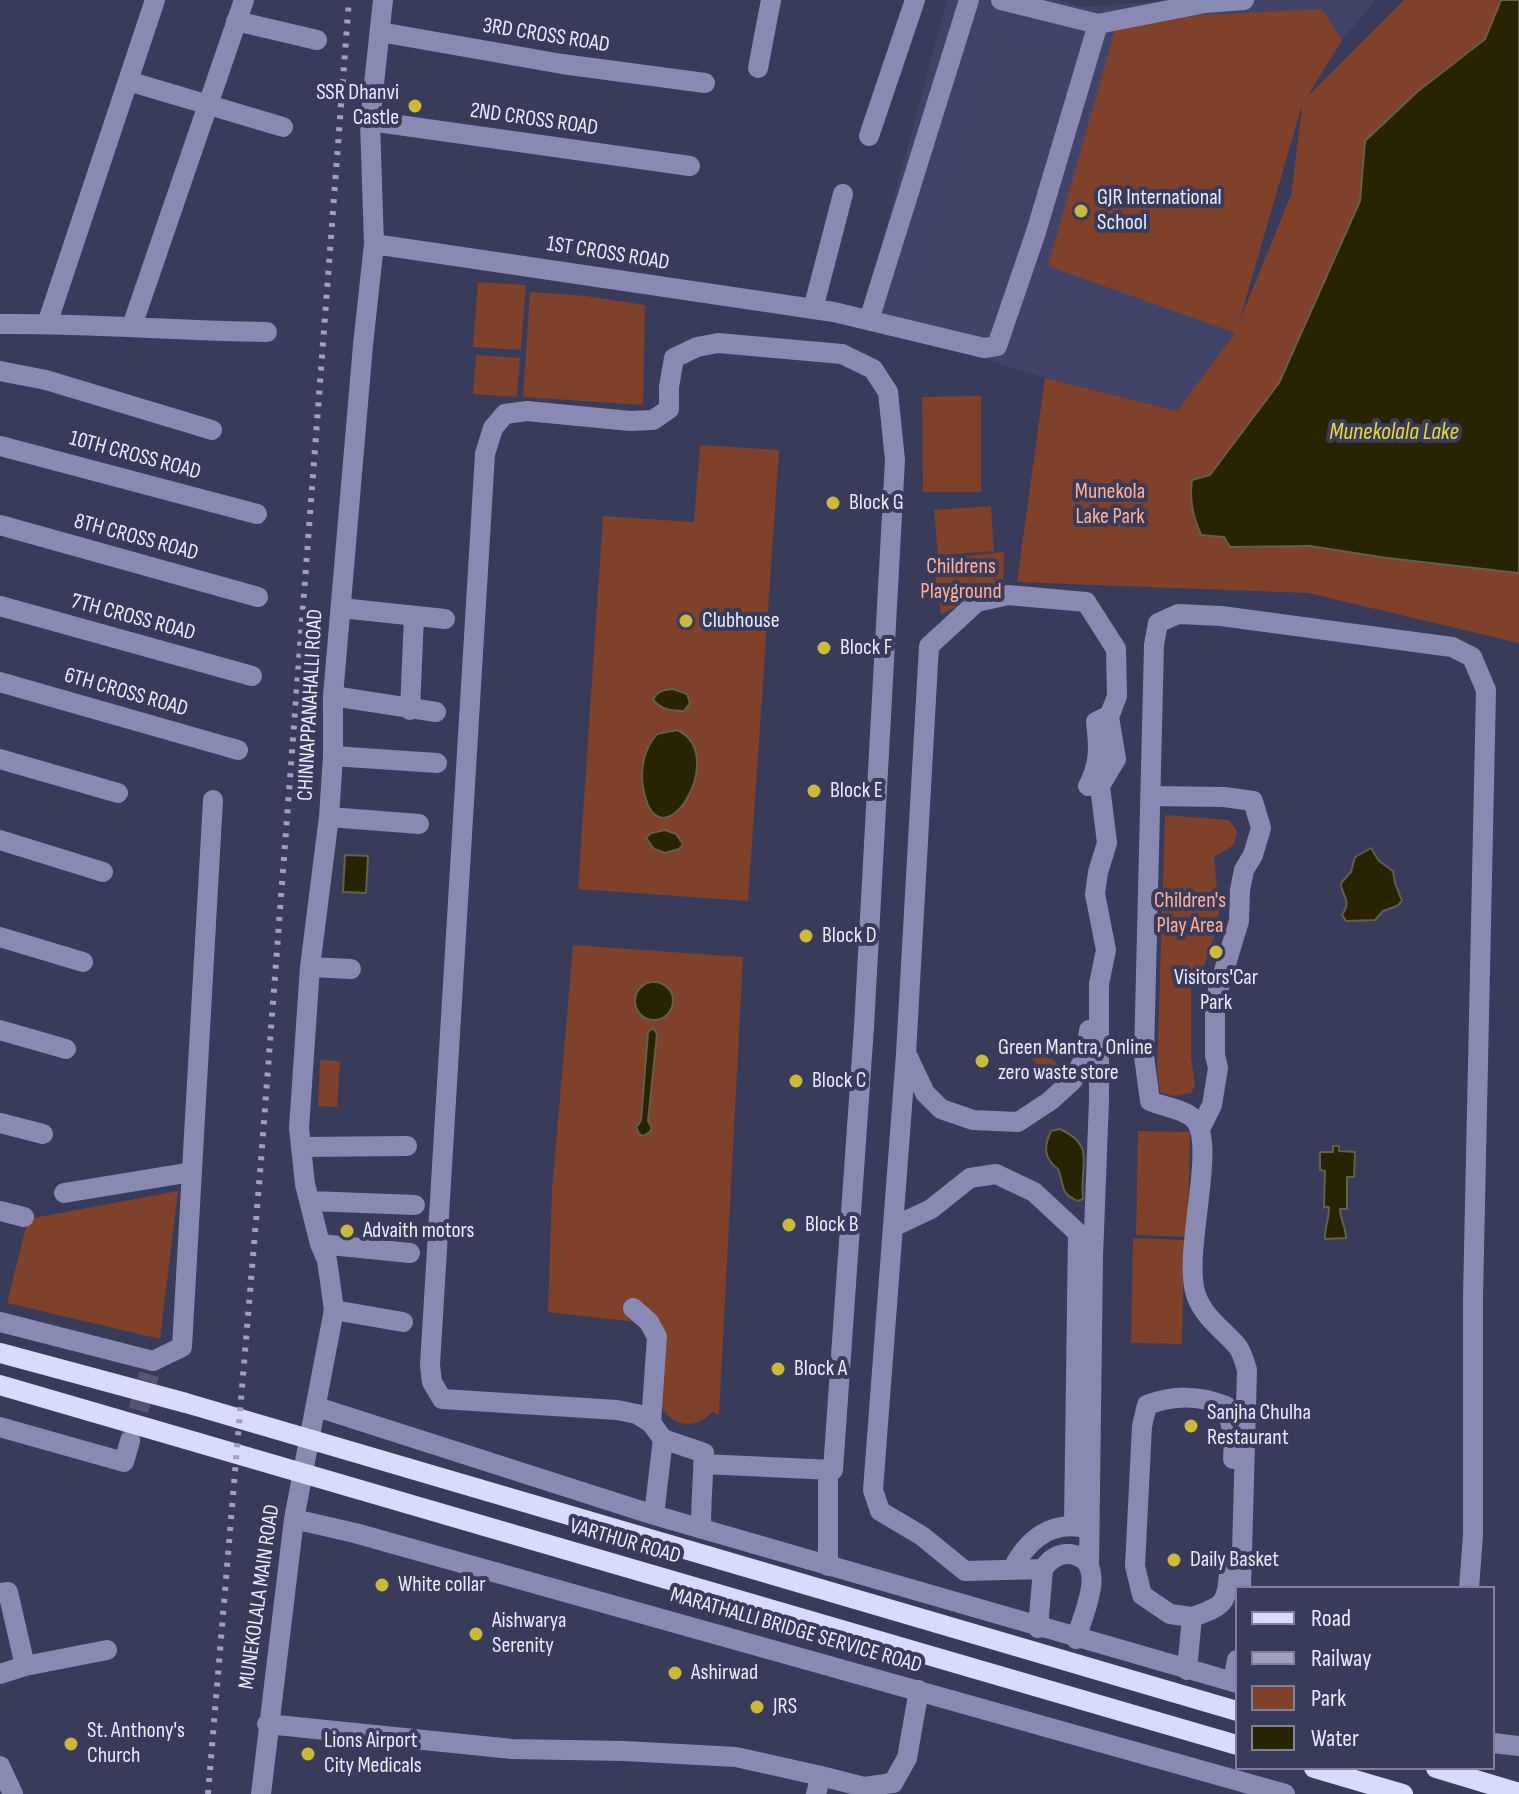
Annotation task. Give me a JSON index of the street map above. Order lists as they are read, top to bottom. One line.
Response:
{"streets":{"main road":["VARTHUR ROAD"],"street":["3RD CROSS ROAD","2ND CROSS ROAD","1ST CROSS ROAD","10TH CROSS ROAD","8TH CROSS ROAD","7TH CROSS ROAD","6TH CROSS ROAD","CHINNAPPANAHALLI ROAD","MUNEKOLALA MAIN ROAD","MARATHALLI BRIDGE SERVICE ROAD"]},"crossings":[["3RD CROSS ROAD","CHINNAPPANAHALLI ROAD"],["2ND CROSS ROAD","CHINNAPPANAHALLI ROAD"],["1ST CROSS ROAD","CHINNAPPANAHALLI ROAD"],["CHINNAPPANAHALLI ROAD","MUNEKOLALA MAIN ROAD"],["MUNEKOLALA MAIN ROAD","MARATHALLI BRIDGE SERVICE ROAD"]],"water":["Munekolala Lake"],"parks":["Munekola Lake Park","Childrens Playground","Children's Play Area"],"places":["SSR Dhanvi Castle","GJR International School","Block G","Clubhouse","Block F","Block E","Block D","Visitors'Car Park","Green Mantra, Online zero waste store","Block C","Block B","Advaith motors","Block A","Sanjha Chulha Restaurant","Daily Basket","White collar","Aishwarya Serenity","Ashirwad","JRS","St. Anthony's Church","Lions Airport City Medicals"],"legend":["Road","Railway","Park","Water"]}
